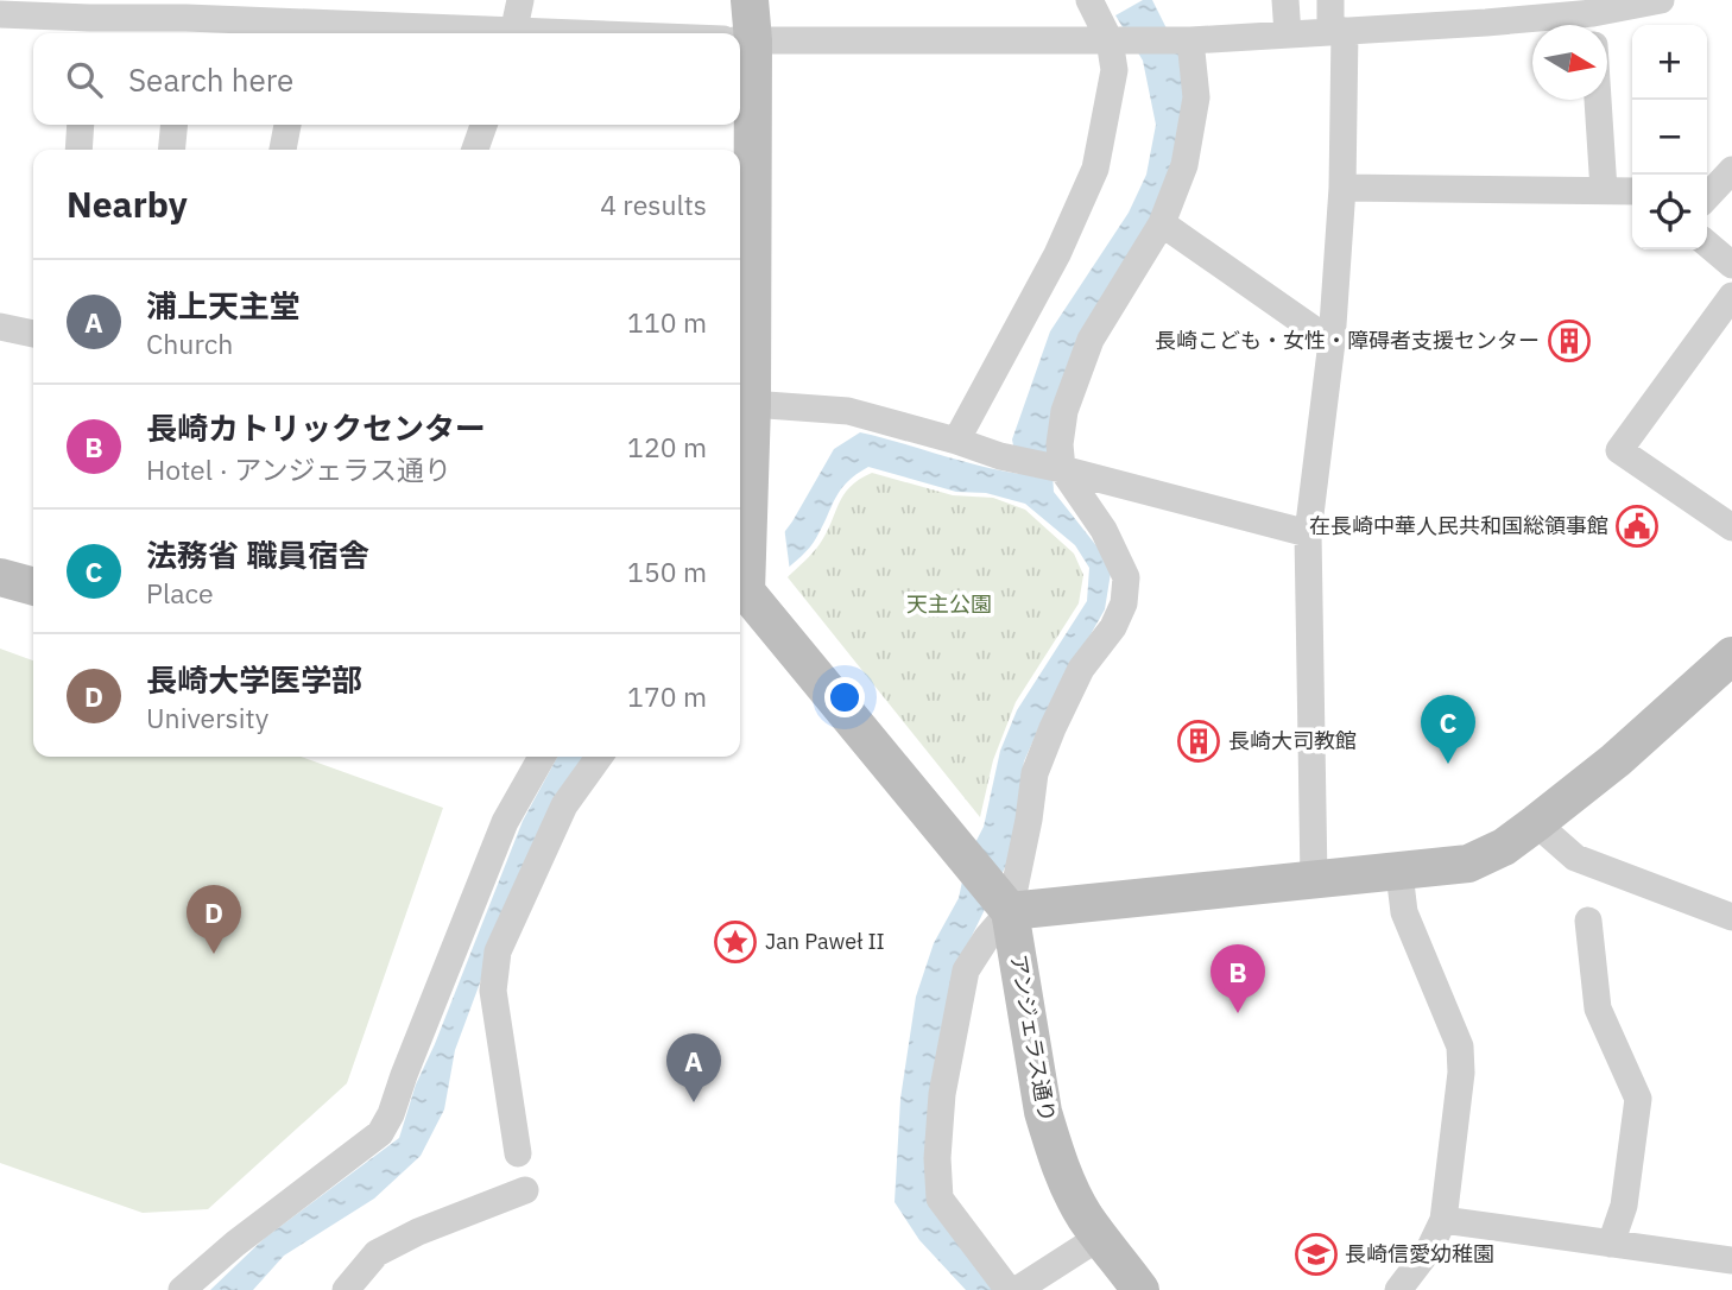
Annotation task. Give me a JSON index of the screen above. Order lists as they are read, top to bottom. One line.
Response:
{"streets":{"street":["アンジェラス通り"]},"parks":["天主公園"],"places":{"building":["長崎こども・女性・障碍者支援センター","長崎大司教館"],"public building":["在長崎中華人民共和国総領事館"],"place":["Jan Paweł II"],"school or university":["長崎信愛幼稚園"]},"north":"right","page":{"map_buttons":["+","−"],"search":"Search here","heading":["Nearby","4 results"],"list":[{"mark":"A","name":"浦上天主堂","note":"Church","value":"110 m"},{"mark":"B","name":"長崎カトリックセンター","note":"Hotel · アンジェラス通り","value":"120 m"},{"mark":"C","name":"法務省 職員宿舎","note":"Place","value":"150 m"},{"mark":"D","name":"長崎大学医学部","note":"University","value":"170 m"}],"pins":["C","D","B","A"]}}
